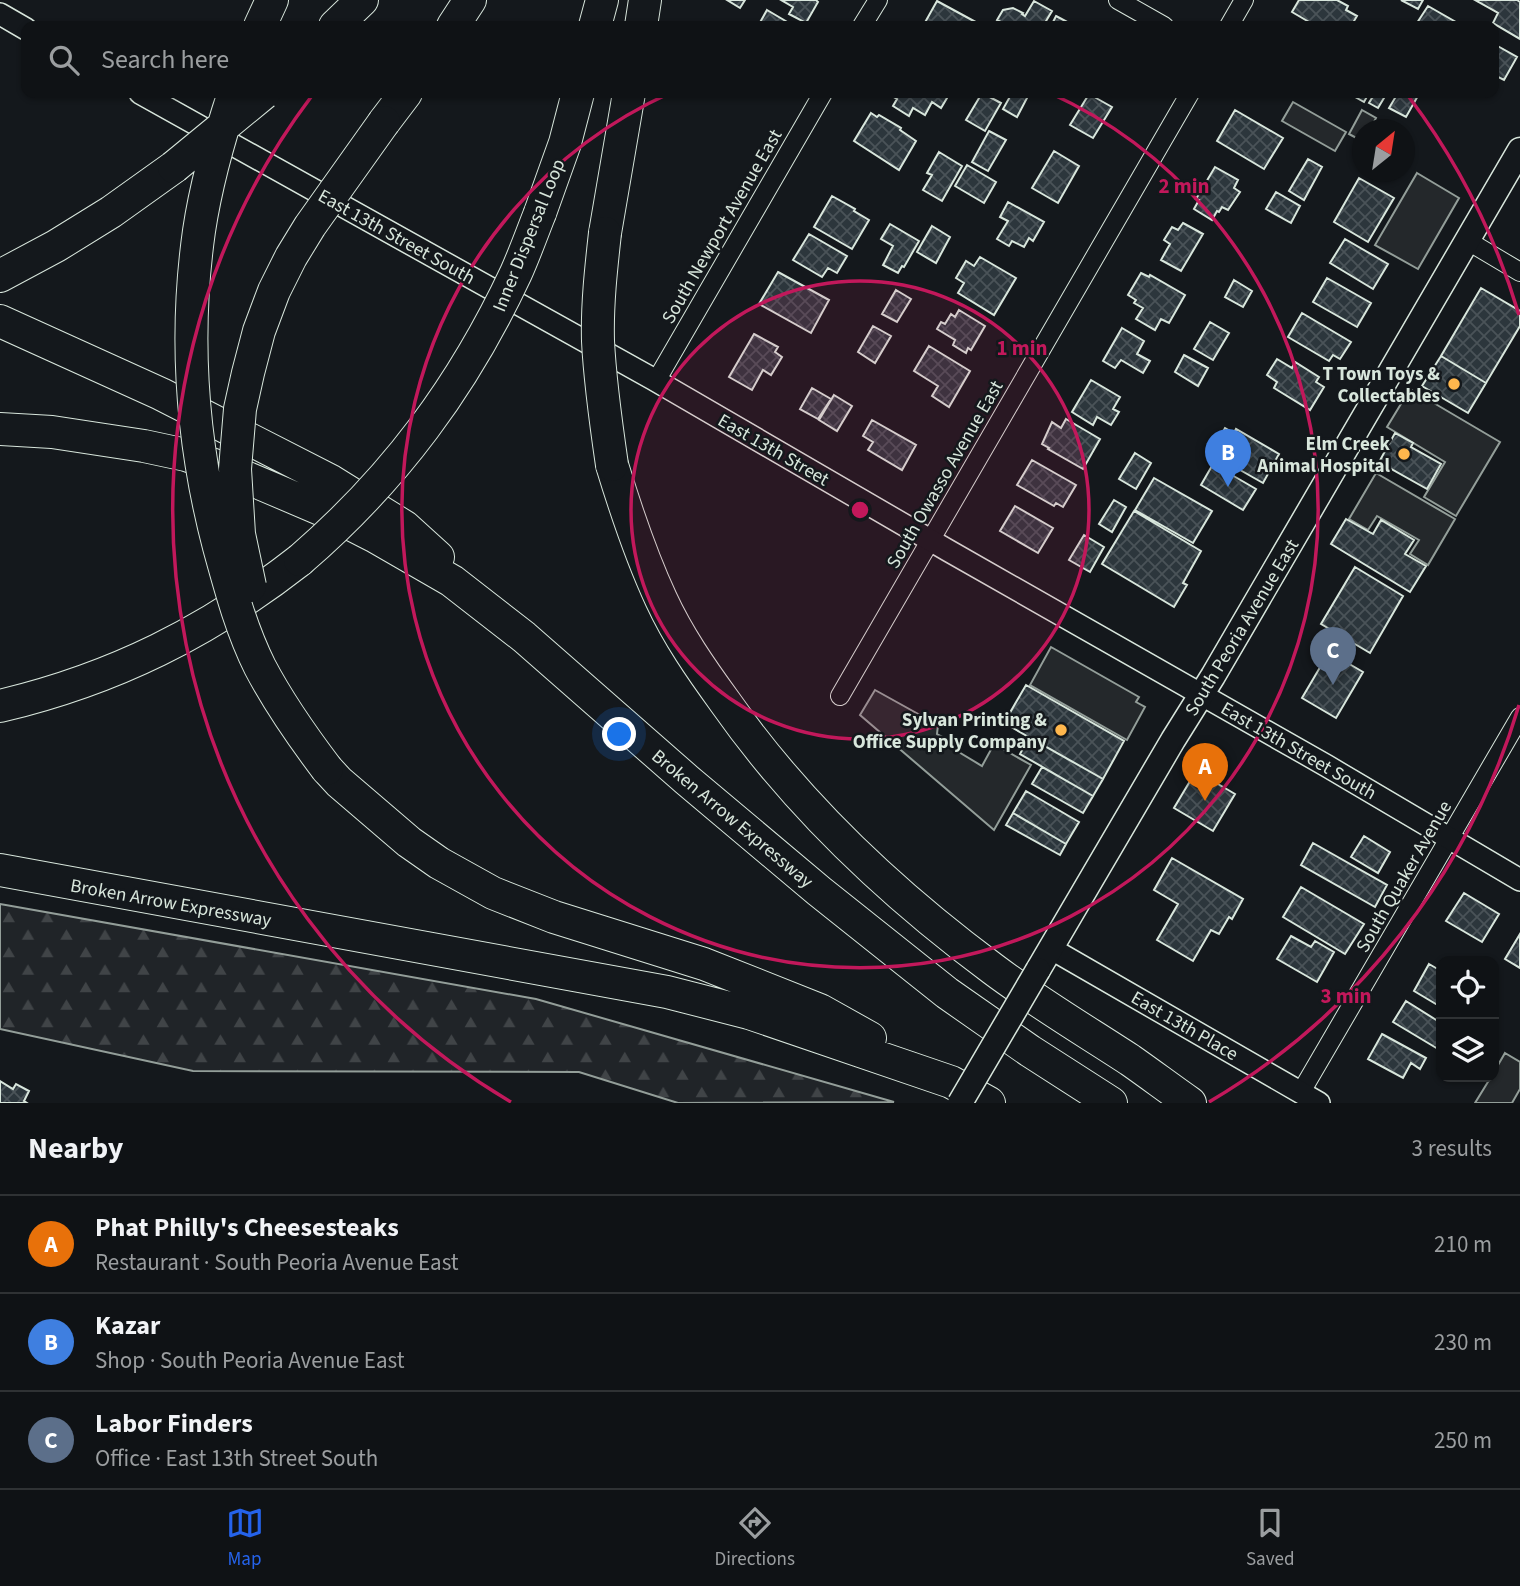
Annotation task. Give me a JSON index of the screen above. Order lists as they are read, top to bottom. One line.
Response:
{"streets":{"highway":["Inner Dispersal Loop","Broken Arrow Expressway"],"main road":["South Peoria Avenue East"],"street":["South Newport Avenue East","East 13th Street South","East 13th Street","South Owasso Avenue East","South Quaker Avenue","East 13th Place"]},"crossings":[["South Newport Avenue East","East 13th Street South"],["South Newport Avenue East","East 13th Street"],["East 13th Street South","East 13th Street"],["East 13th Street South","South Owasso Avenue East"],["East 13th Street South","South Peoria Avenue East"],["East 13th Street South","South Quaker Avenue"],["East 13th Street","South Owasso Avenue East"],["South Peoria Avenue East","Broken Arrow Expressway"],["South Peoria Avenue East","East 13th Place"],["South Quaker Avenue","East 13th Place"]],"places":["T Town Toys & Collectables","Elm Creek Animal Hospital","Sylvan Printing & Office Supply Company"],"north":"top right","page":{"search":"Search here","pins":["B","C","A"],"heading":["Nearby","3 results"],"list":[{"mark":"A","name":"Phat Philly's Cheesesteaks","note":"Restaurant · South Peoria Avenue East","value":"210 m"},{"mark":"B","name":"Kazar","note":"Shop · South Peoria Avenue East","value":"230 m"},{"mark":"C","name":"Labor Finders","note":"Office · East 13th Street South","value":"250 m"}],"nav":["Map","Directions","Saved"]},"rings":["2 min","1 min","3 min"]}
